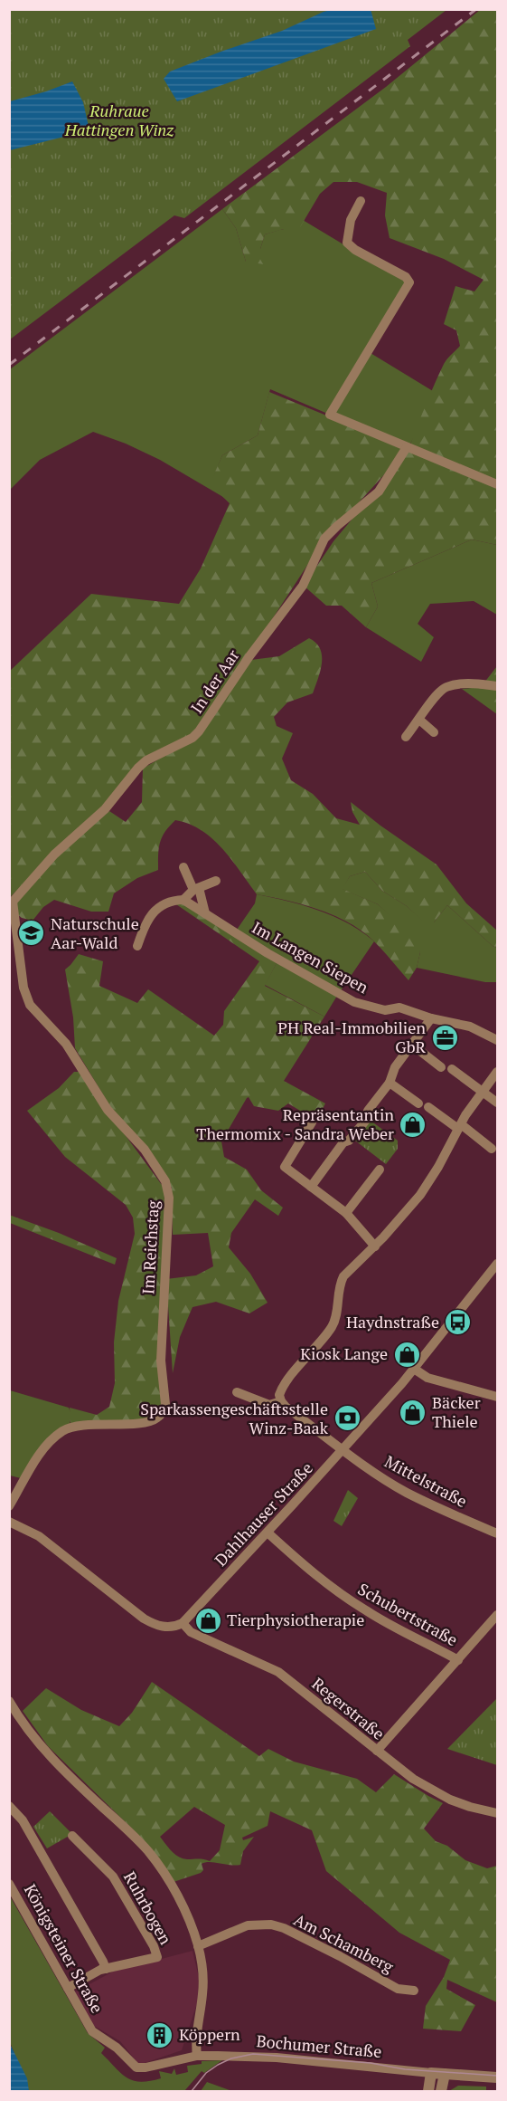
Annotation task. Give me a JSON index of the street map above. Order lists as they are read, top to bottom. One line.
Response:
{"streets":{"street":["In der Aar","Im Langen Siepen","Im Reichstag","Mittelstraße","Dahlhauser Straße","Schubertstraße","Regerstraße","Ruhrbogen","Am Schamberg","Königsteiner Straße","Bochumer Straße"]},"crossings":[["In der Aar","Im Reichstag"],["Mittelstraße","Dahlhauser Straße"],["Dahlhauser Straße","Schubertstraße"],["Dahlhauser Straße","Regerstraße"],["Ruhrbogen","Königsteiner Straße"],["Königsteiner Straße","Bochumer Straße"]],"parks":["Ruhraue Hattingen Winz"],"places":{"school or university":["Naturschule Aar-Wald"],"office":["PH Real-Immobilien GbR"],"shop":["Repräsentantin Thermomix - Sandra Weber","Kiosk Lange","Bäcker Thiele","Tierphysiotherapie"],"bus stop":["Haydnstraße"],"bank":["Sparkassengeschäftsstelle Winz-Baak"],"building":["Köppern"]}}
